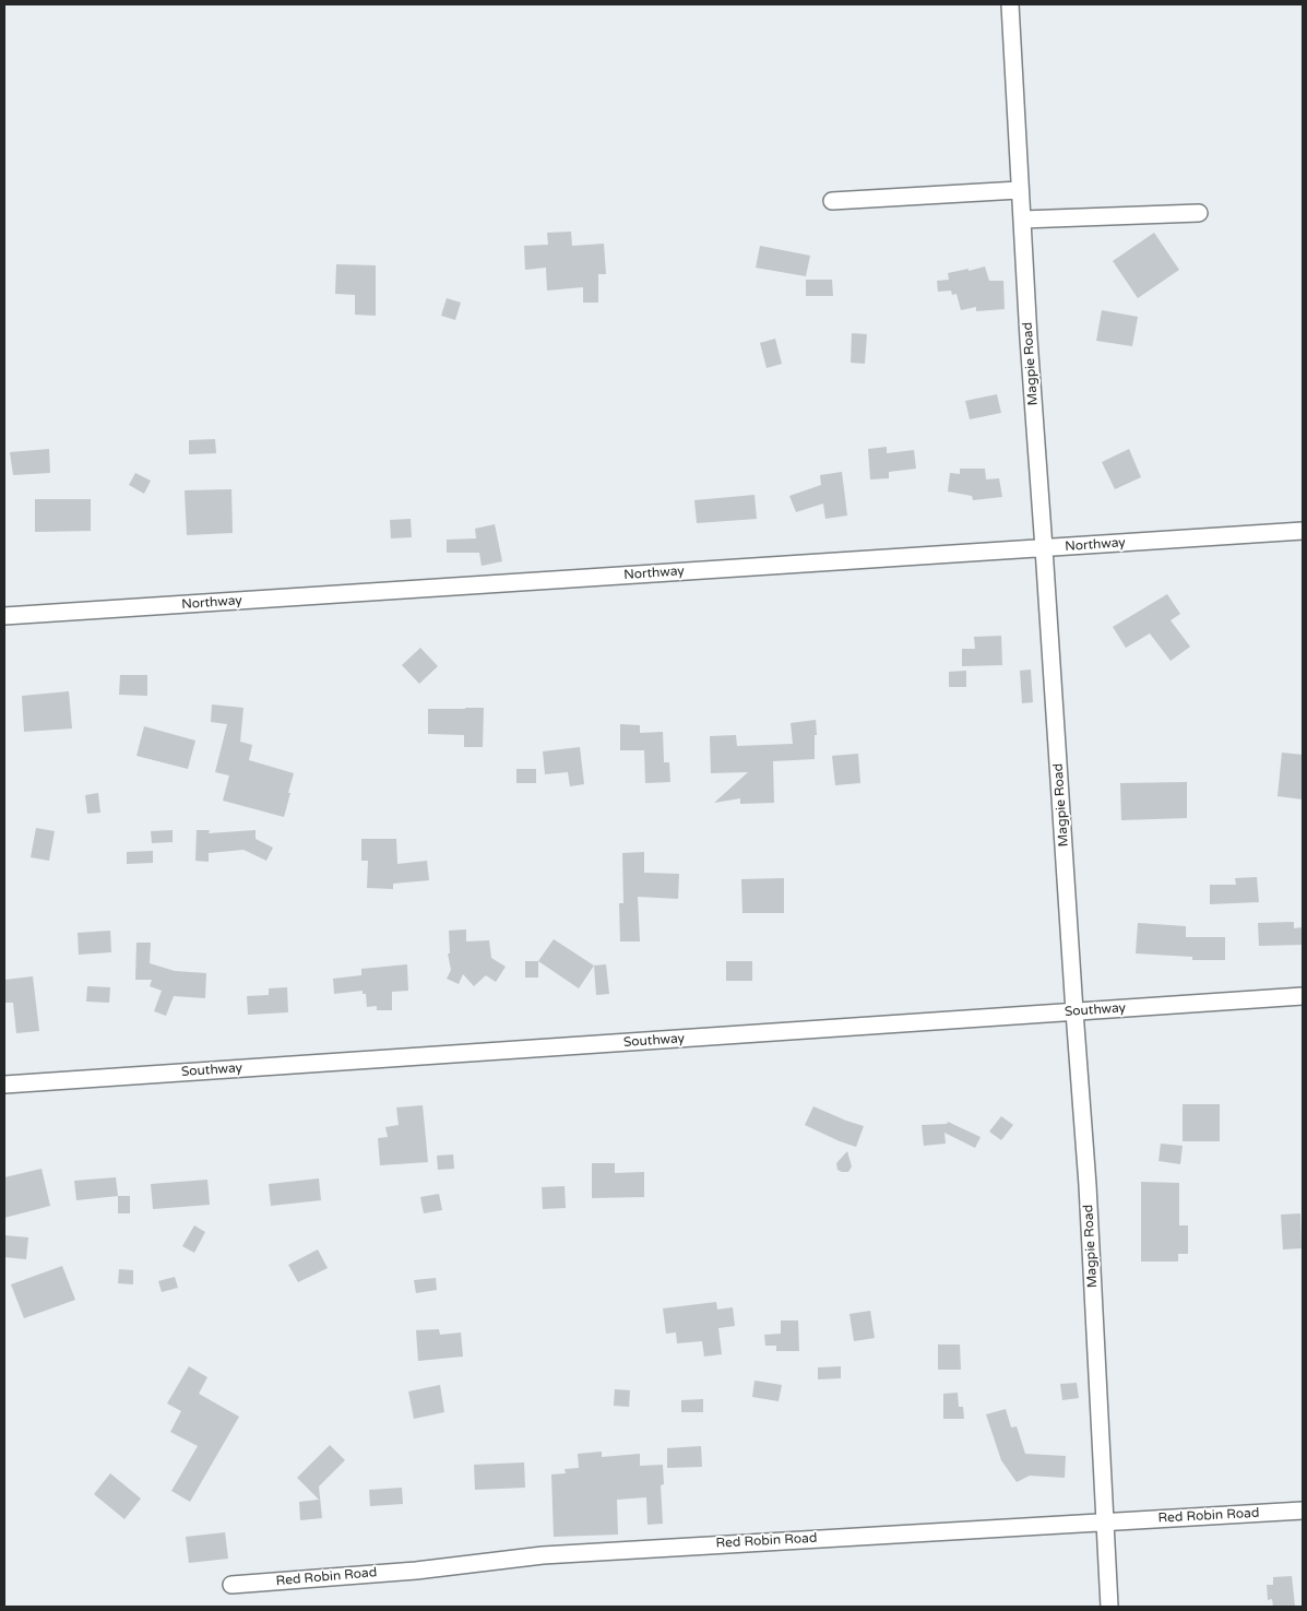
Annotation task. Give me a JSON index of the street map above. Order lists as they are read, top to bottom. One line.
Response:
{"streets":{"street":["Magpie Road","Northway","Southway","Red Robin Road"]},"crossings":[["Magpie Road","Northway"],["Magpie Road","Southway"],["Magpie Road","Red Robin Road"]]}
